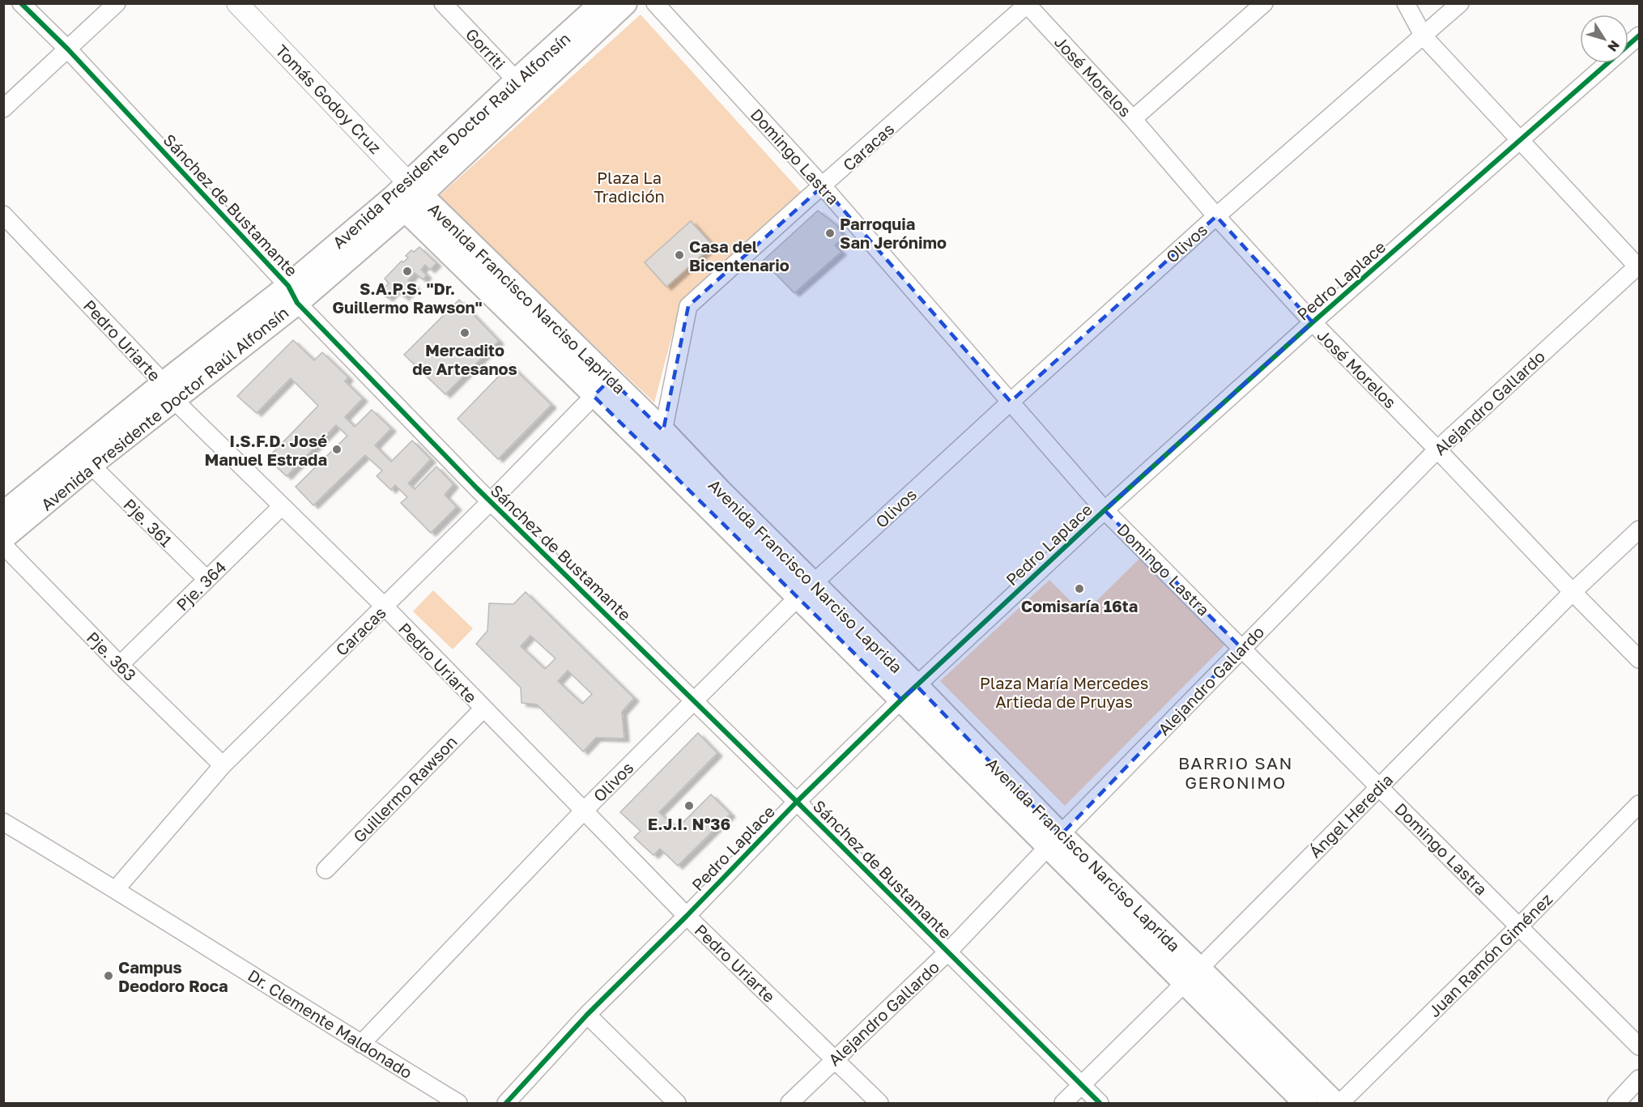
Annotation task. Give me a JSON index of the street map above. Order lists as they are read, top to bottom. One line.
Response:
{"streets":{"main road":["Avenida Presidente Doctor Raúl Alfonsín","Avenida Francisco Narciso Laprida"],"street":["Gorriti","José Morelos","Tomás Godoy Cruz","Caracas","Domingo Lastra","Sánchez de Bustamante","Olivos","Pedro Laplace","Pedro Uriarte","Alejandro Gallardo","Pje. 361","Pje. 364","Pje. 363","Guillermo Rawson","Ángel Heredia","Juan Ramón Giménez","Dr. Clemente Maldonado"]},"crossings":[["Gorriti","Avenida Presidente Doctor Raúl Alfonsín"],["José Morelos","Caracas"],["José Morelos","Olivos"],["José Morelos","Pedro Laplace"],["José Morelos","Alejandro Gallardo"],["José Morelos","Ángel Heredia"],["Tomás Godoy Cruz","Avenida Presidente Doctor Raúl Alfonsín"],["Tomás Godoy Cruz","Avenida Francisco Narciso Laprida"],["Avenida Presidente Doctor Raúl Alfonsín","Sánchez de Bustamante"],["Avenida Presidente Doctor Raúl Alfonsín","Avenida Francisco Narciso Laprida"],["Avenida Presidente Doctor Raúl Alfonsín","Pedro Uriarte"],["Avenida Presidente Doctor Raúl Alfonsín","Pje. 361"],["Caracas","Domingo Lastra"],["Caracas","Sánchez de Bustamante"],["Caracas","Avenida Francisco Narciso Laprida"],["Caracas","Pedro Uriarte"],["Caracas","Pje. 363"],["Caracas","Dr. Clemente Maldonado"],["Domingo Lastra","Olivos"],["Domingo Lastra","Pedro Laplace"],["Domingo Lastra","Alejandro Gallardo"],["Domingo Lastra","Ángel Heredia"],["Domingo Lastra","Juan Ramón Giménez"],["Sánchez de Bustamante","Olivos"],["Sánchez de Bustamante","Pedro Laplace"],["Sánchez de Bustamante","Alejandro Gallardo"],["Sánchez de Bustamante","Ángel Heredia"],["Olivos","Avenida Francisco Narciso Laprida"],["Olivos","Pedro Uriarte"],["Olivos","Dr. Clemente Maldonado"],["Pedro Laplace","Avenida Francisco Narciso Laprida"],["Pedro Laplace","Pedro Uriarte"],["Avenida Francisco Narciso Laprida","Alejandro Gallardo"],["Avenida Francisco Narciso Laprida","Ángel Heredia"],["Pedro Uriarte","Alejandro Gallardo"],["Pedro Uriarte","Pje. 364"],["Pedro Uriarte","Guillermo Rawson"],["Pje. 361","Pje. 364"],["Pje. 364","Pje. 363"]],"districts":["BARRIO SAN GERONIMO"],"parks":["Plaza La Tradición","Plaza María Mercedes Artieda de Pruyas"],"places":["Parroquia San Jerónimo","Casa del Bicentenario","S.A.P.S. \"Dr. Guillermo Rawson\"","Mercadito de Artesanos","I.S.F.D. José Manuel Estrada","Comisaría 16ta","E.J.I. Nº36","Campus Deodoro Roca"],"north":"bottom right"}
